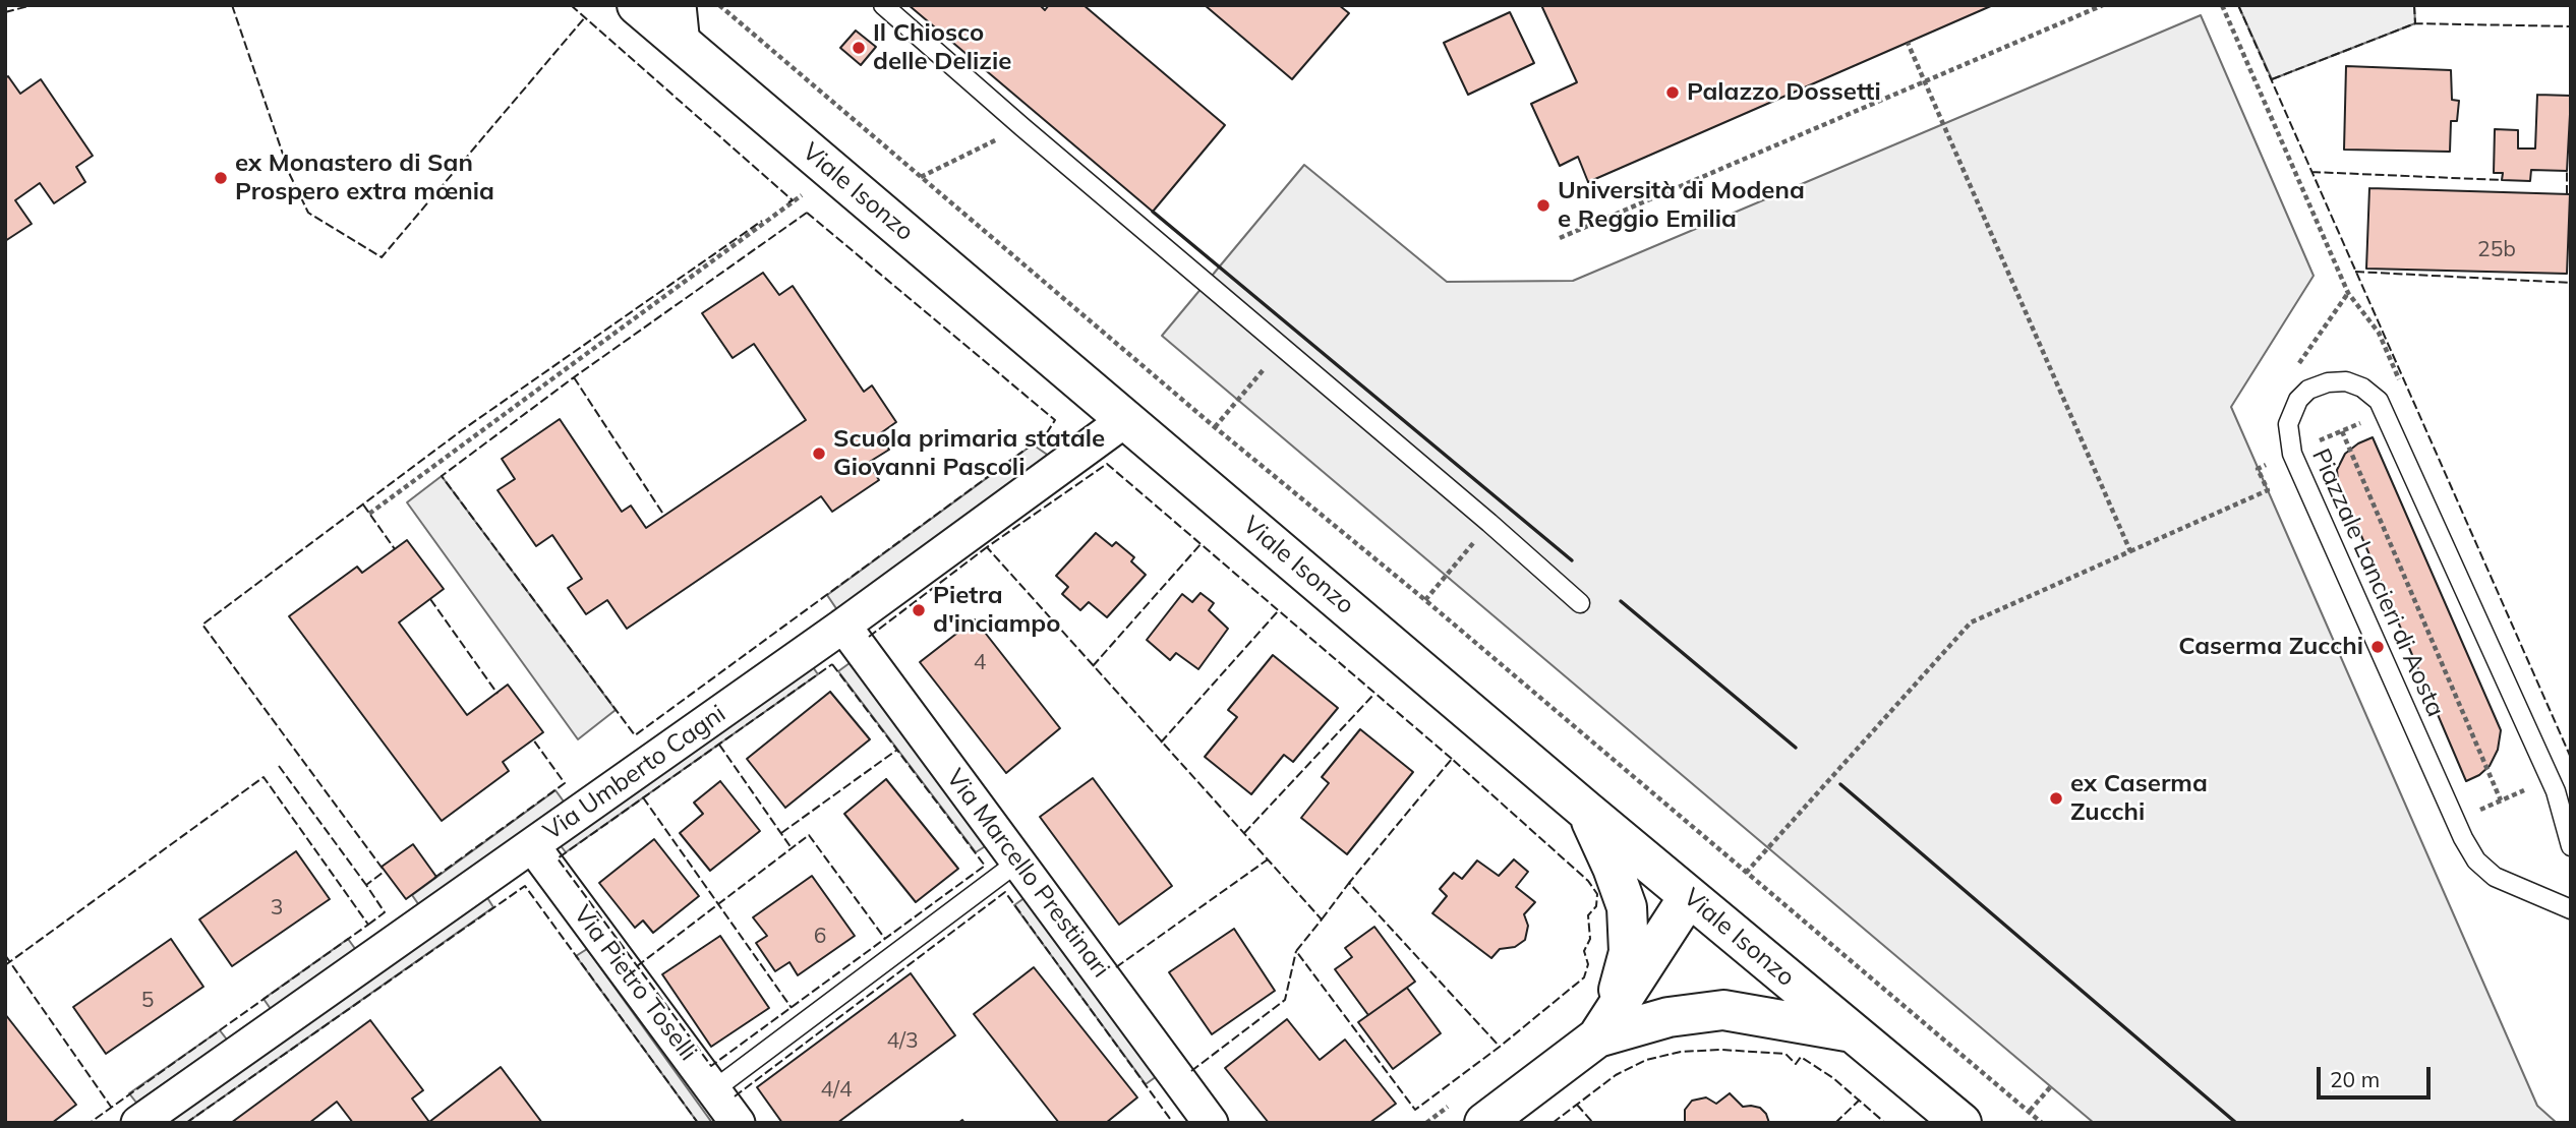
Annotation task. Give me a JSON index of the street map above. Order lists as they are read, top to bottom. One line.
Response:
{"streets":{"main road":["Viale Isonzo"],"street":["Via Umberto Cagni","Via Marcello Prestinari","Via Pietro Toselli"],"lane":["Piazzale Lancieri di Aosta"]},"crossings":[["Viale Isonzo","Via Umberto Cagni"],["Via Umberto Cagni","Via Marcello Prestinari"],["Via Umberto Cagni","Via Pietro Toselli"]],"places":["Il Chiosco delle Delizie","Palazzo Dossetti","ex Monastero di San Prospero extra mœnia","Università di Modena e Reggio Emilia","Scuola primaria statale Giovanni Pascoli","Pietra d'inciampo","Caserma Zucchi","ex Caserma Zucchi"],"house_numbers":["25b","4","3","6","5","4/3","4/4"],"scale_bar":"20 m"}
